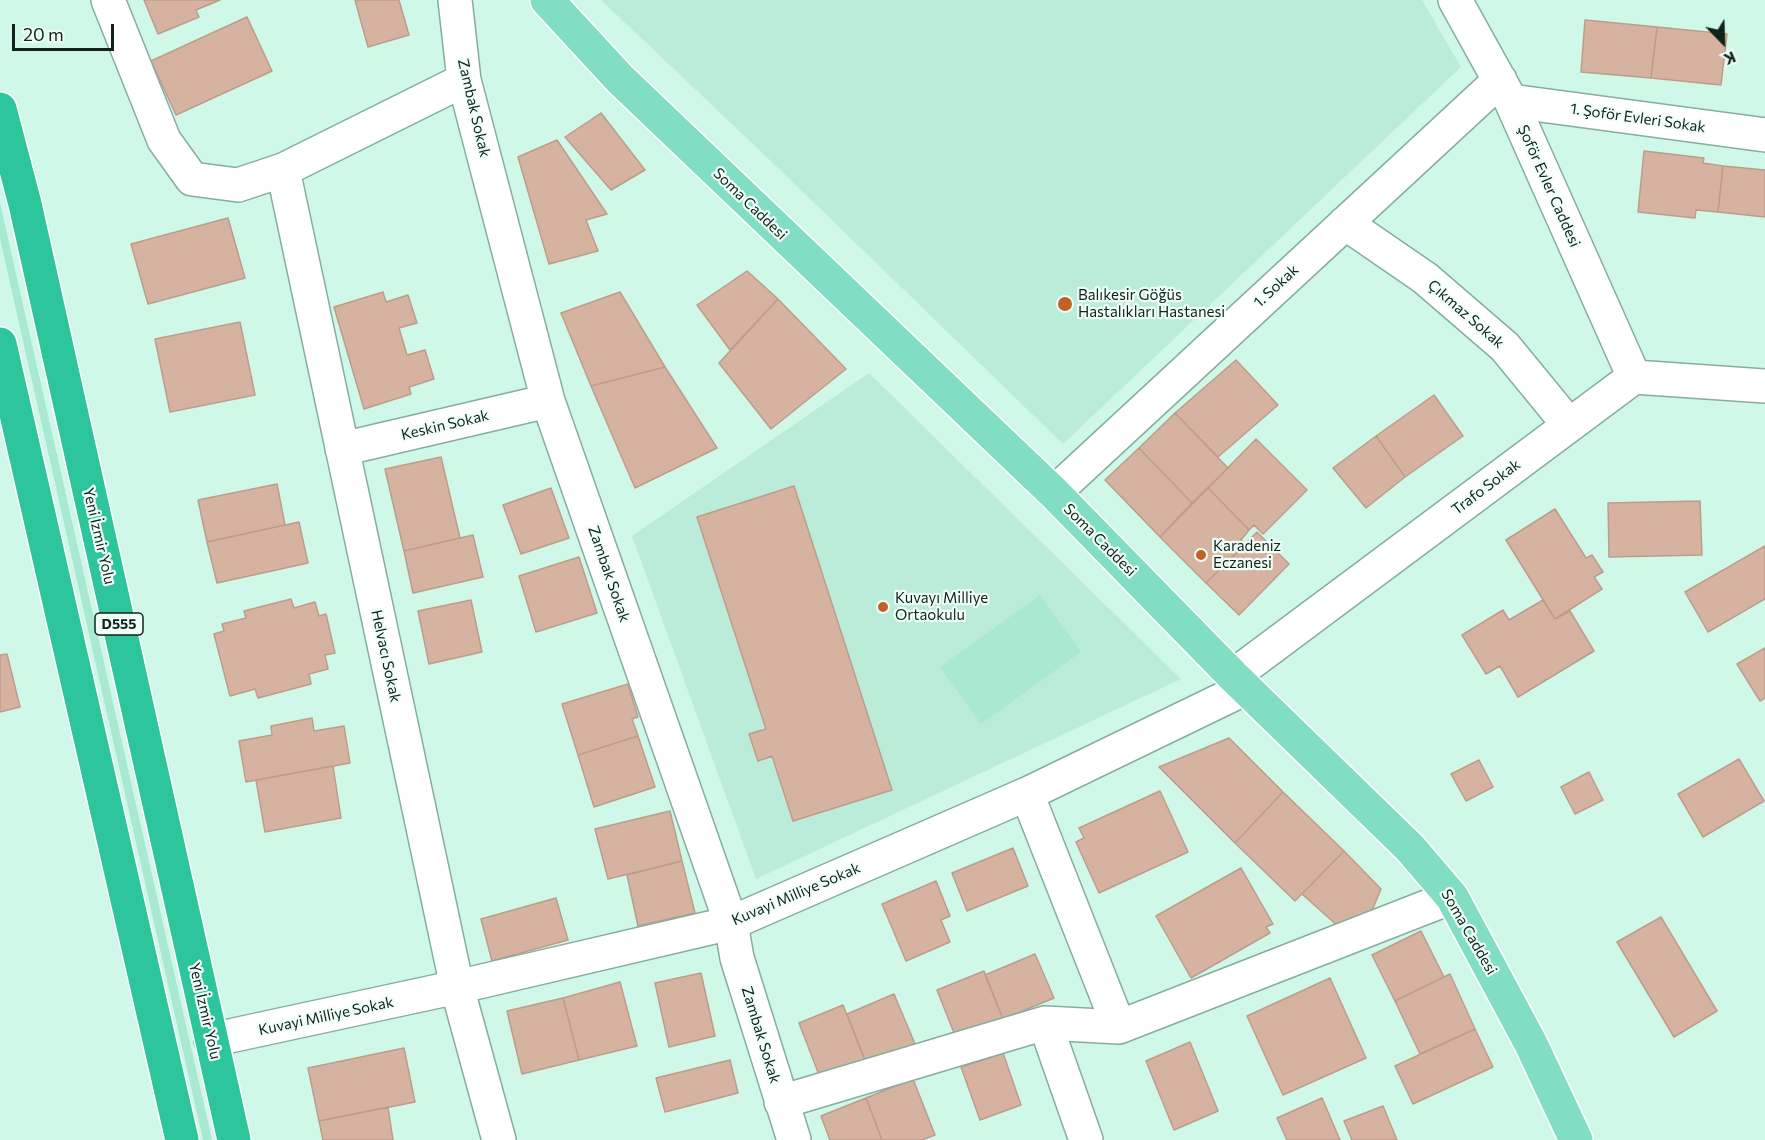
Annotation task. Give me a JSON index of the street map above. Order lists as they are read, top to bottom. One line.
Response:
{"streets":{"highway":["Yeni İzmir Yolu","D555"],"main road":["Soma Caddesi"],"street":["Zambak Sokak","1. Şoför Evleri Sokak","Şoför Evler Caddesi","1. Sokak","Çıkmaz Sokak","Keskin Sokak","Trafo Sokak","Helvacı Sokak","Kuvayi Milliye Sokak"]},"crossings":[["Zambak Sokak","Keskin Sokak"],["Zambak Sokak","Kuvayi Milliye Sokak"],["1. Şoför Evleri Sokak","Şoför Evler Caddesi"],["1. Şoför Evleri Sokak","1. Sokak"],["Şoför Evler Caddesi","1. Sokak"],["Şoför Evler Caddesi","Trafo Sokak"],["Soma Caddesi","1. Sokak"],["Soma Caddesi","Trafo Sokak"],["Soma Caddesi","Kuvayi Milliye Sokak"],["1. Sokak","Çıkmaz Sokak"],["Çıkmaz Sokak","Trafo Sokak"],["Keskin Sokak","Helvacı Sokak"],["Trafo Sokak","Kuvayi Milliye Sokak"],["Yeni İzmir Yolu","Kuvayi Milliye Sokak"],["Helvacı Sokak","Kuvayi Milliye Sokak"]],"places":["Balıkesir Göğüs Hastalıkları Hastanesi","Karadeniz Eczanesi","Kuvayı Milliye Ortaokulu"],"scale_bar":"20 m","north":"bottom right"}
